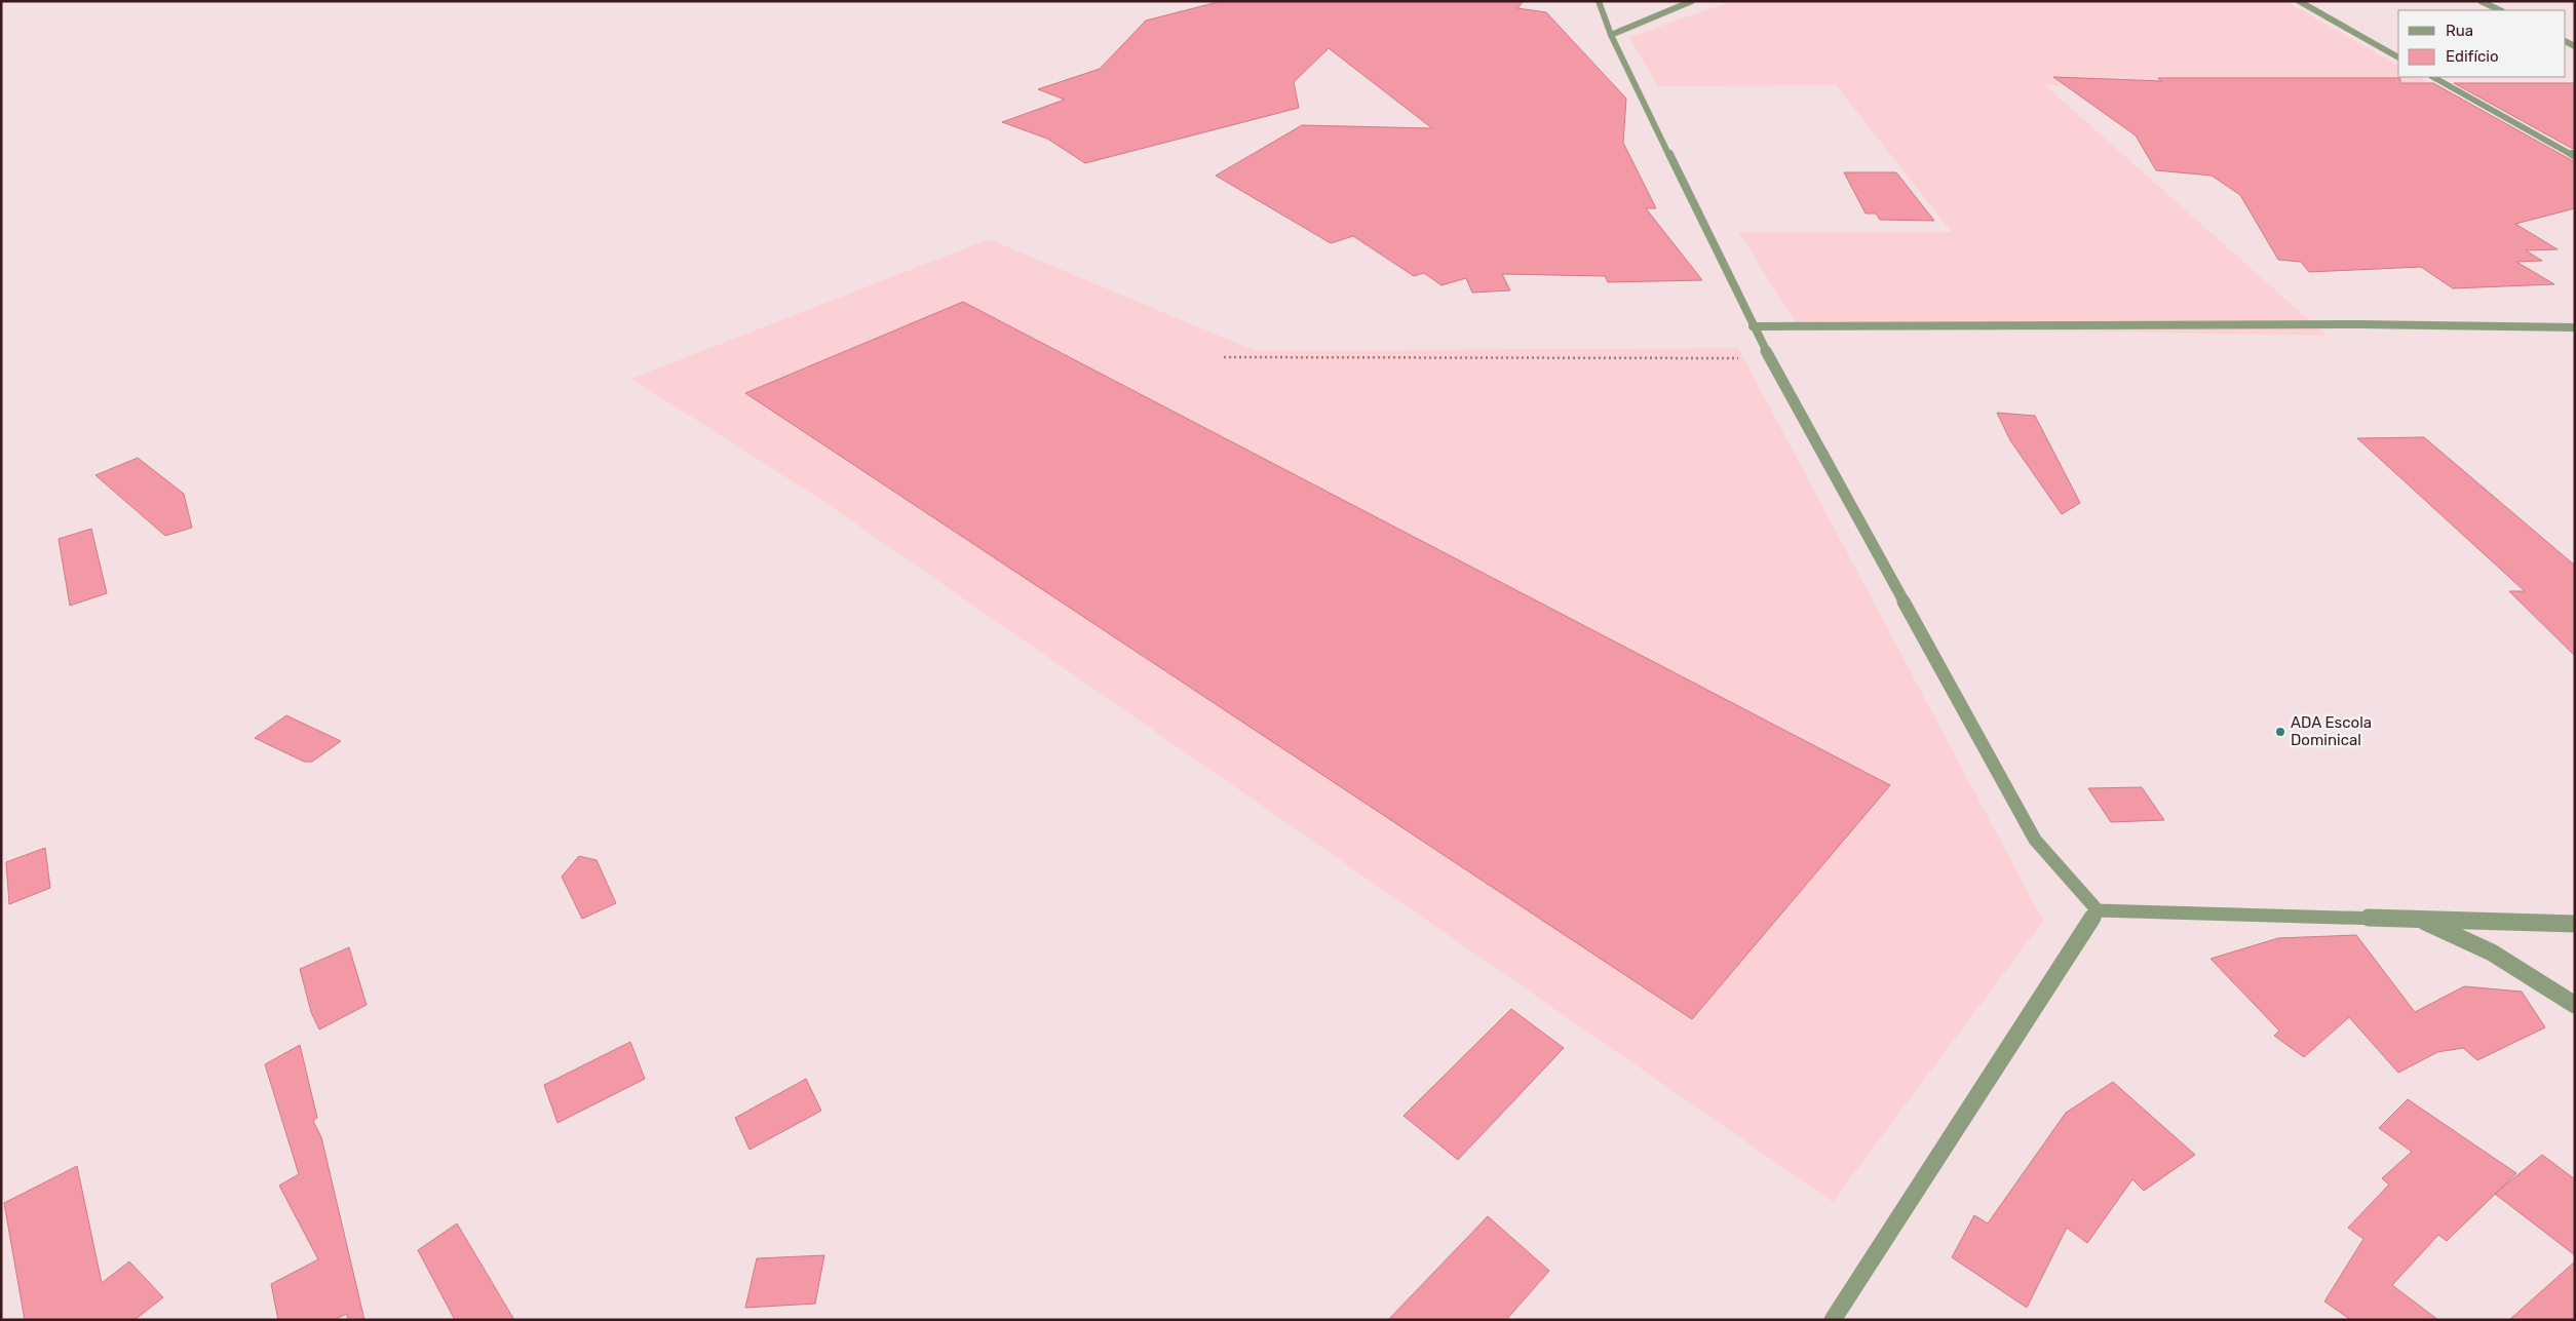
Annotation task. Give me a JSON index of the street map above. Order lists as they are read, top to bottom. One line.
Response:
{"places":["ADA Escola Dominical"],"legend":["Rua","Edifício"]}
